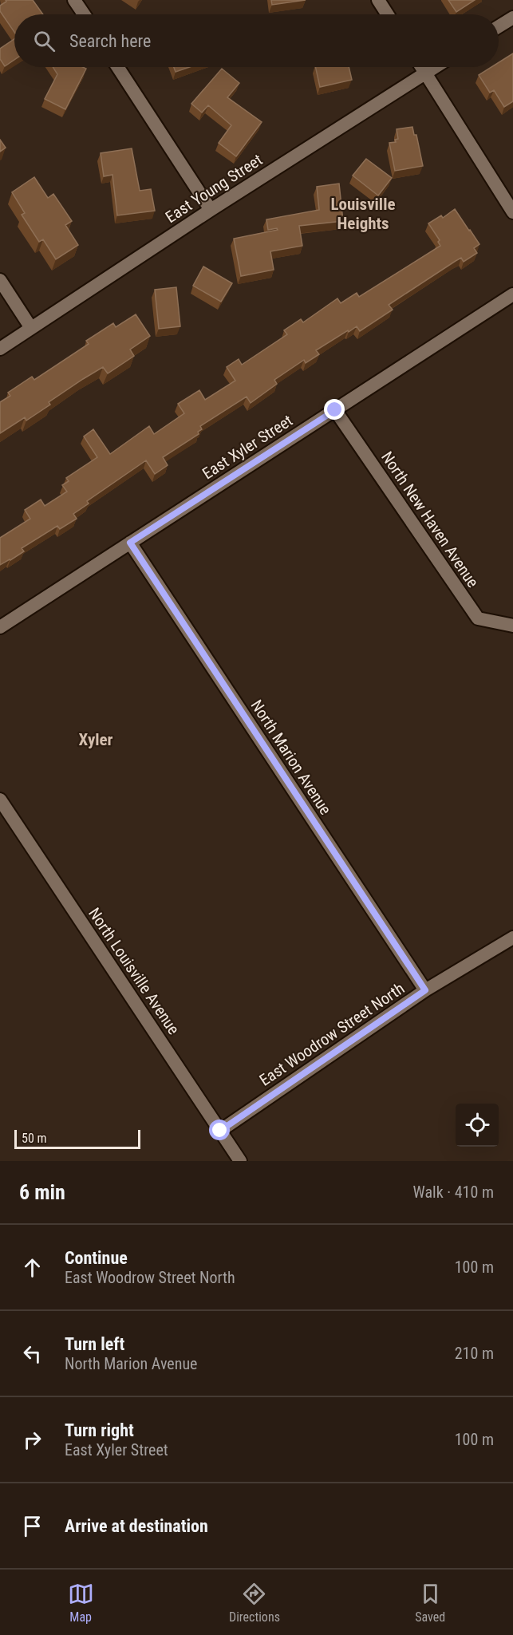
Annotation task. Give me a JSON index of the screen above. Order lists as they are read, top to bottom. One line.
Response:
{"streets":{"street":["East Young Street","East Xyler Street","North New Haven Avenue","North Marion Avenue","North Louisville Avenue","East Woodrow Street North"]},"crossings":[["East Xyler Street","North New Haven Avenue"],["East Xyler Street","North Marion Avenue"],["North Marion Avenue","East Woodrow Street North"],["North Louisville Avenue","East Woodrow Street North"]],"districts":["Louisville Heights","Xyler"],"scale_bar":"50 m","page":{"search":"Search here","scale":"50 m","heading":["6 min","Walk · 410 m"],"list":[["Continue","East Woodrow Street North","100 m"],["Turn left","North Marion Avenue","210 m"],["Turn right","East Xyler Street","100 m"],"Arrive at destination"],"nav":["Map","Directions","Saved"]}}
